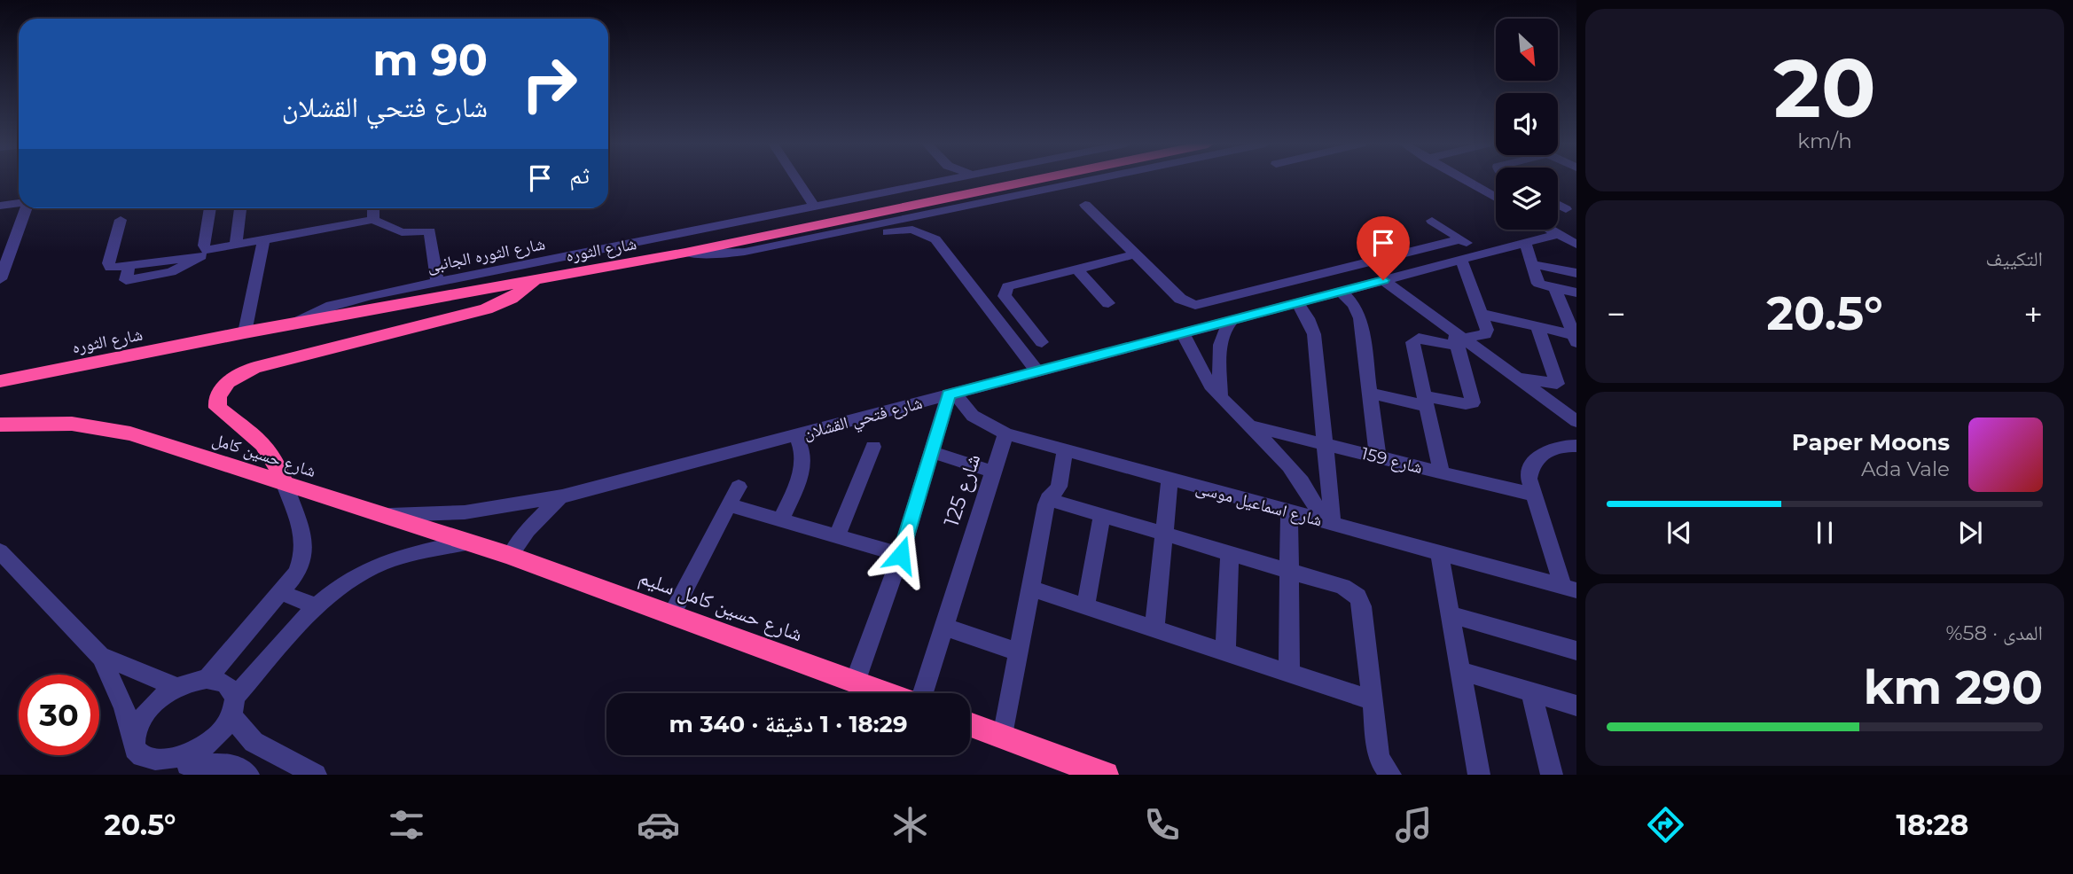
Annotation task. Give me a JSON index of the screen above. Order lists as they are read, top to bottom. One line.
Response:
{"streets":{"highway":["شارع الثوره","شارع حسين كامل","شارع حسين كامل سليم"],"street":["شارع الثوره الجانبى","شارع فتحي القشلان","شارع 159","شارع 125","شارع اسماعيل موسى"]},"crossings":[["شارع الثوره","شارع الثوره الجانبى"],["شارع فتحي القشلان","شارع حسين كامل"],["شارع فتحي القشلان","شارع اسماعيل موسى"],["شارع فتحي القشلان","شارع حسين كامل سليم"],["شارع حسين كامل","شارع حسين كامل سليم"],["شارع 125","شارع اسماعيل موسى"]],"north":"bottom right","page":{"tile":[["20","km/h"],"التكييف",["المدى · 58%","290 km"]],"turn":["90 m","شارع فتحي القشلان"],"then":"ثم","heat":["−","20.5°","+"],"song":["Paper Moons","Ada Vale"],"limit":"30","trip":"18:29 · 1 دقيقة · 340 m","tabs":["18:28","20.5°"]}}
